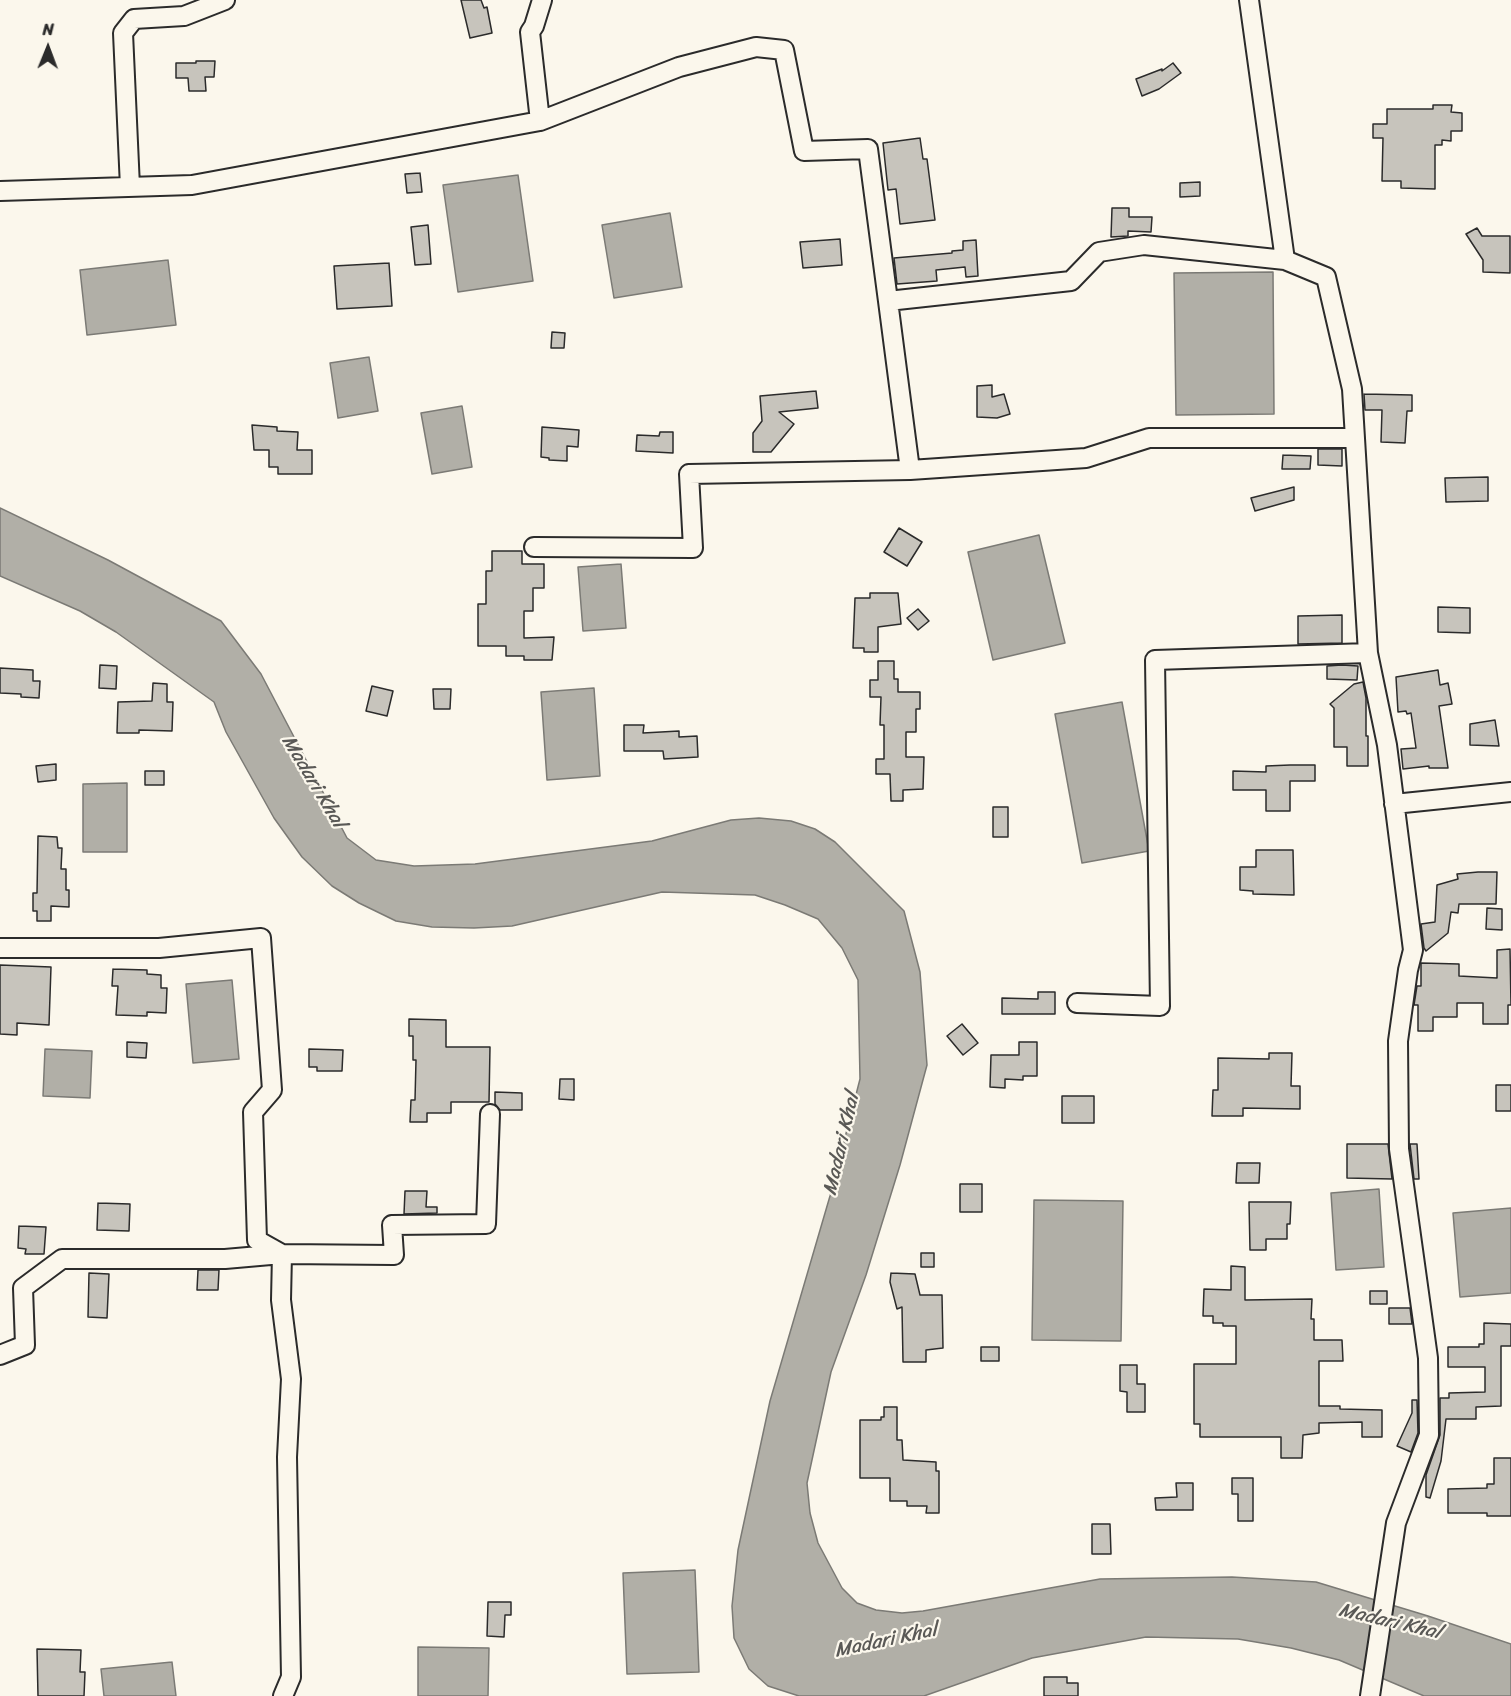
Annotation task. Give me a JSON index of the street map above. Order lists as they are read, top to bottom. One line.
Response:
{"water":["Madari Khal"],"north":"top"}
